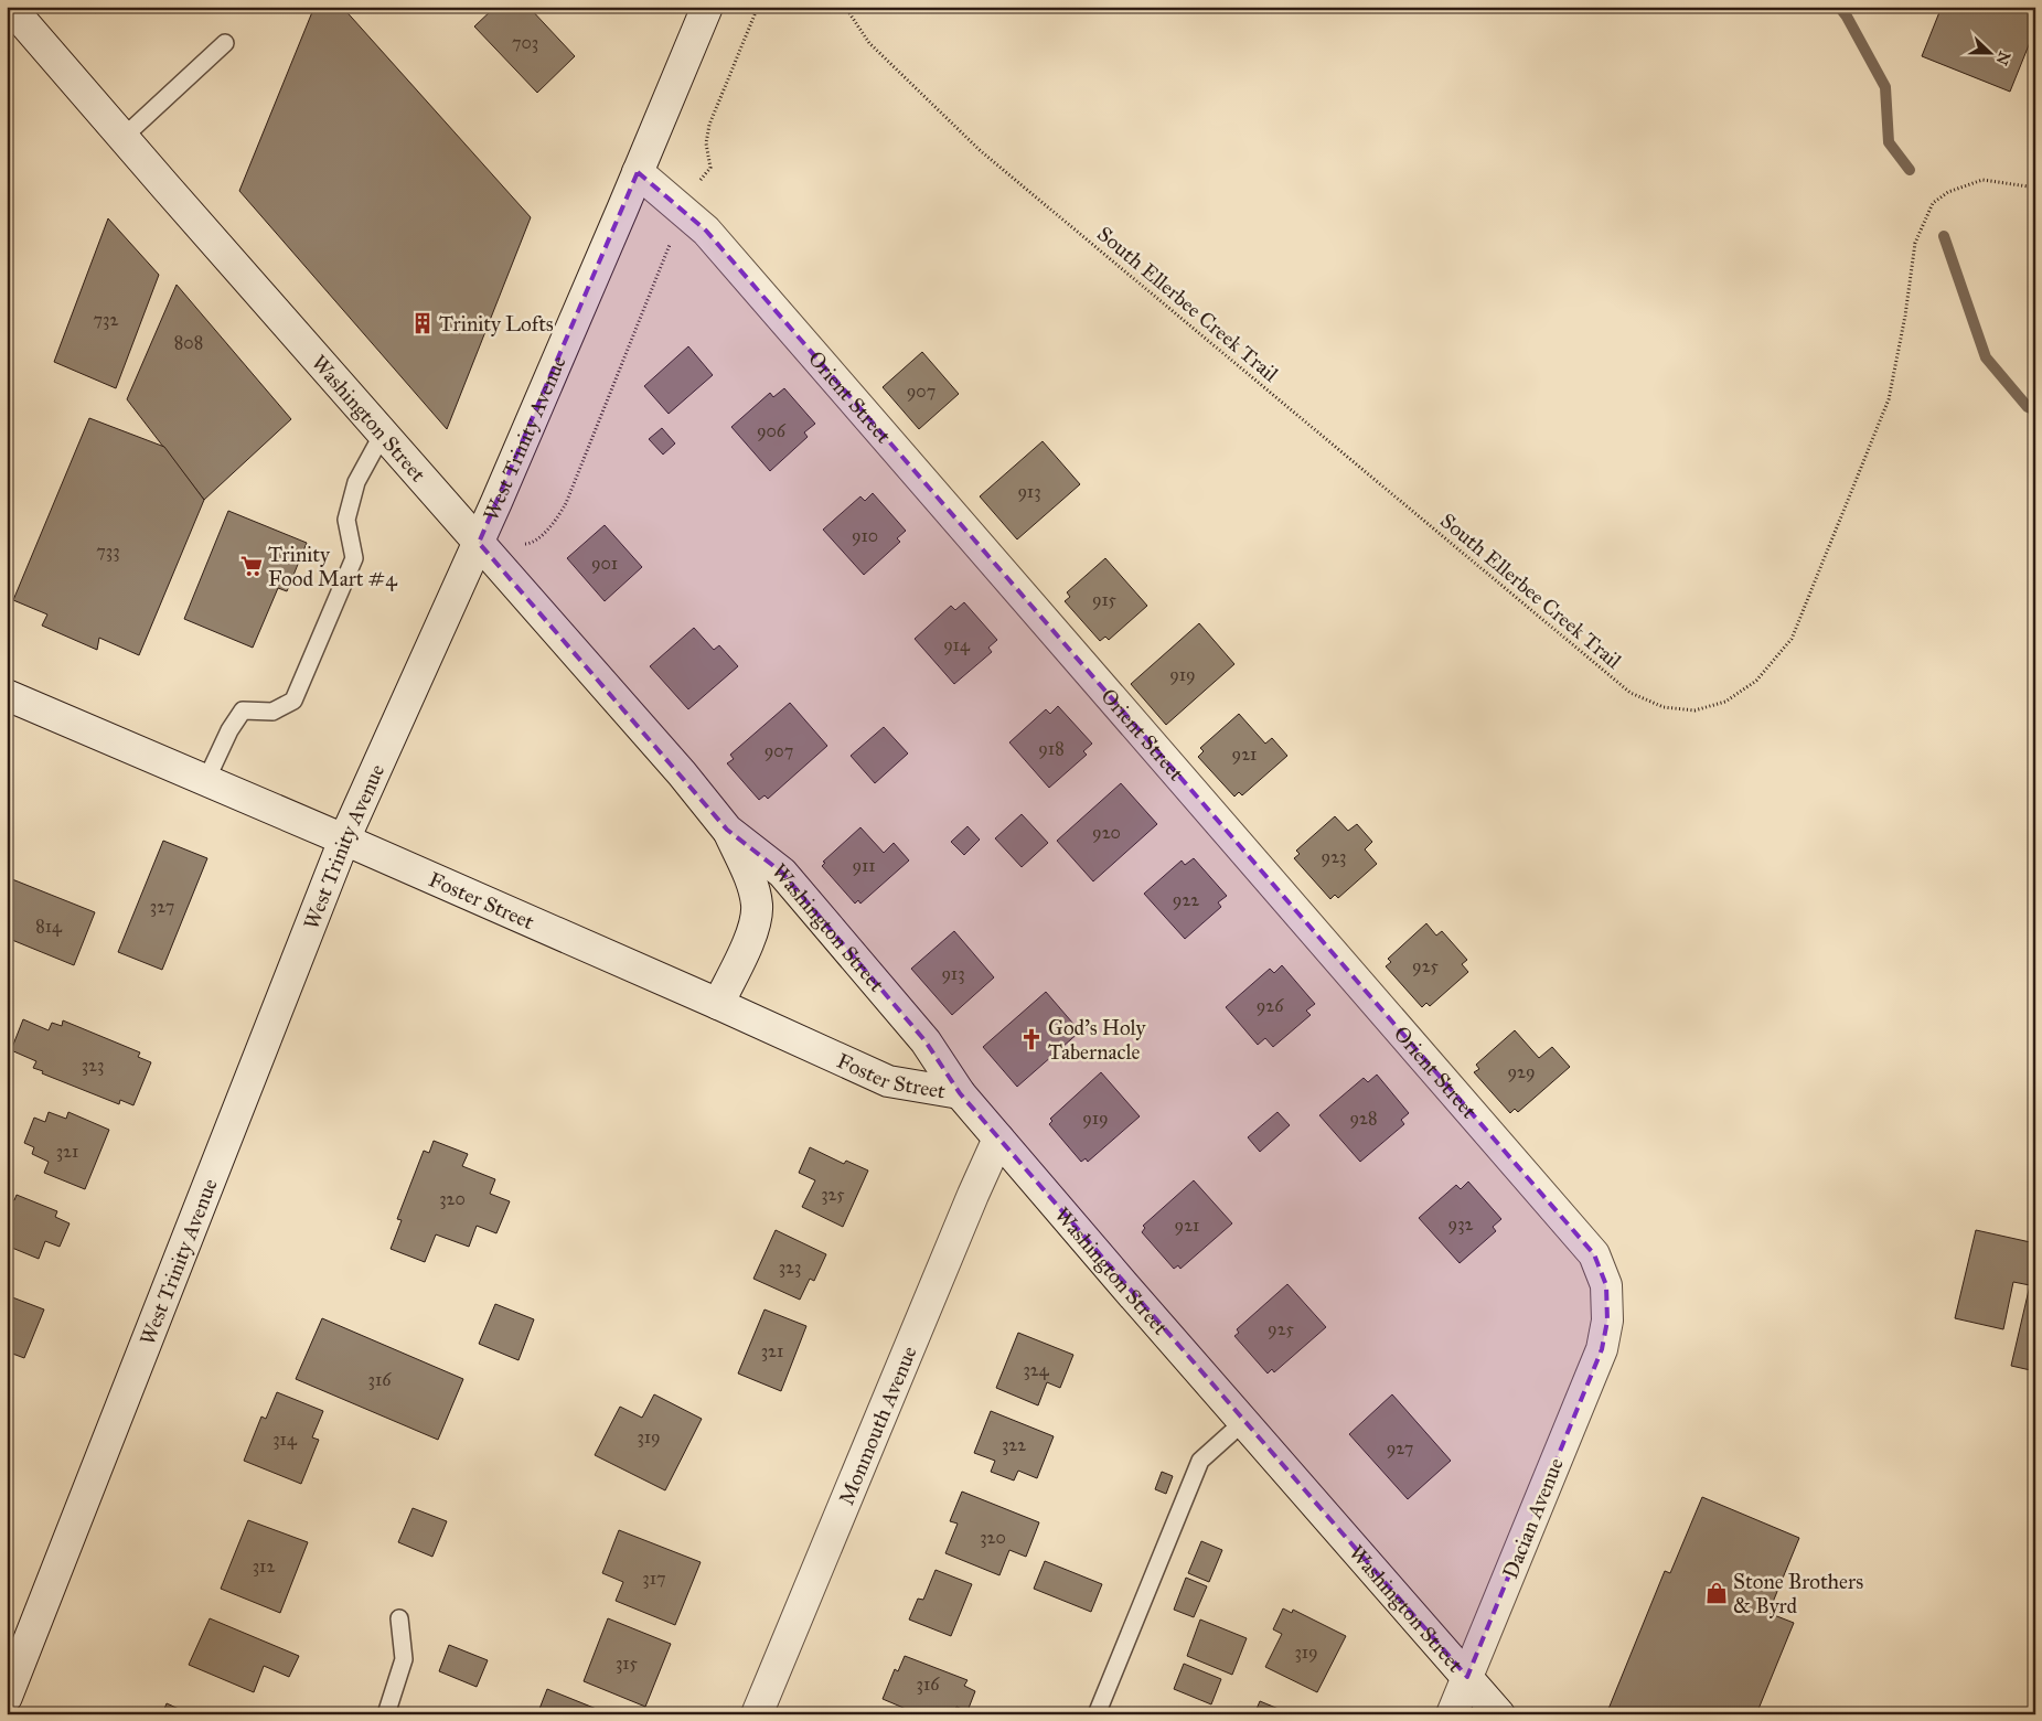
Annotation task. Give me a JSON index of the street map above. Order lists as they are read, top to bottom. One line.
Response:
{"streets":{"street":["Orient Street","Washington Street","West Trinity Avenue","Foster Street","Monmouth Avenue","Dacian Avenue"],"path":["South Ellerbee Creek Trail"]},"crossings":[["Orient Street","West Trinity Avenue"],["Orient Street","Dacian Avenue"],["Washington Street","West Trinity Avenue"],["Washington Street","Foster Street"],["Washington Street","Monmouth Avenue"],["Washington Street","Dacian Avenue"],["West Trinity Avenue","Foster Street"]],"places":{"building":["Trinity Lofts"],"supermarket":["Trinity Food Mart #4"],"church":["God's Holy Tabernacle"],"shop":["Stone Brothers & Byrd"]},"house_numbers":["703","732","808","907","906","913","910","733","901","915","914","919","918","907","921","920","923","911","922","327","814","925","913","926","323","929","919","928","321","325","320","932","921","323","925","321","324","316","319","314","322","927","320","312","317","319","315","316"],"north":"right"}
